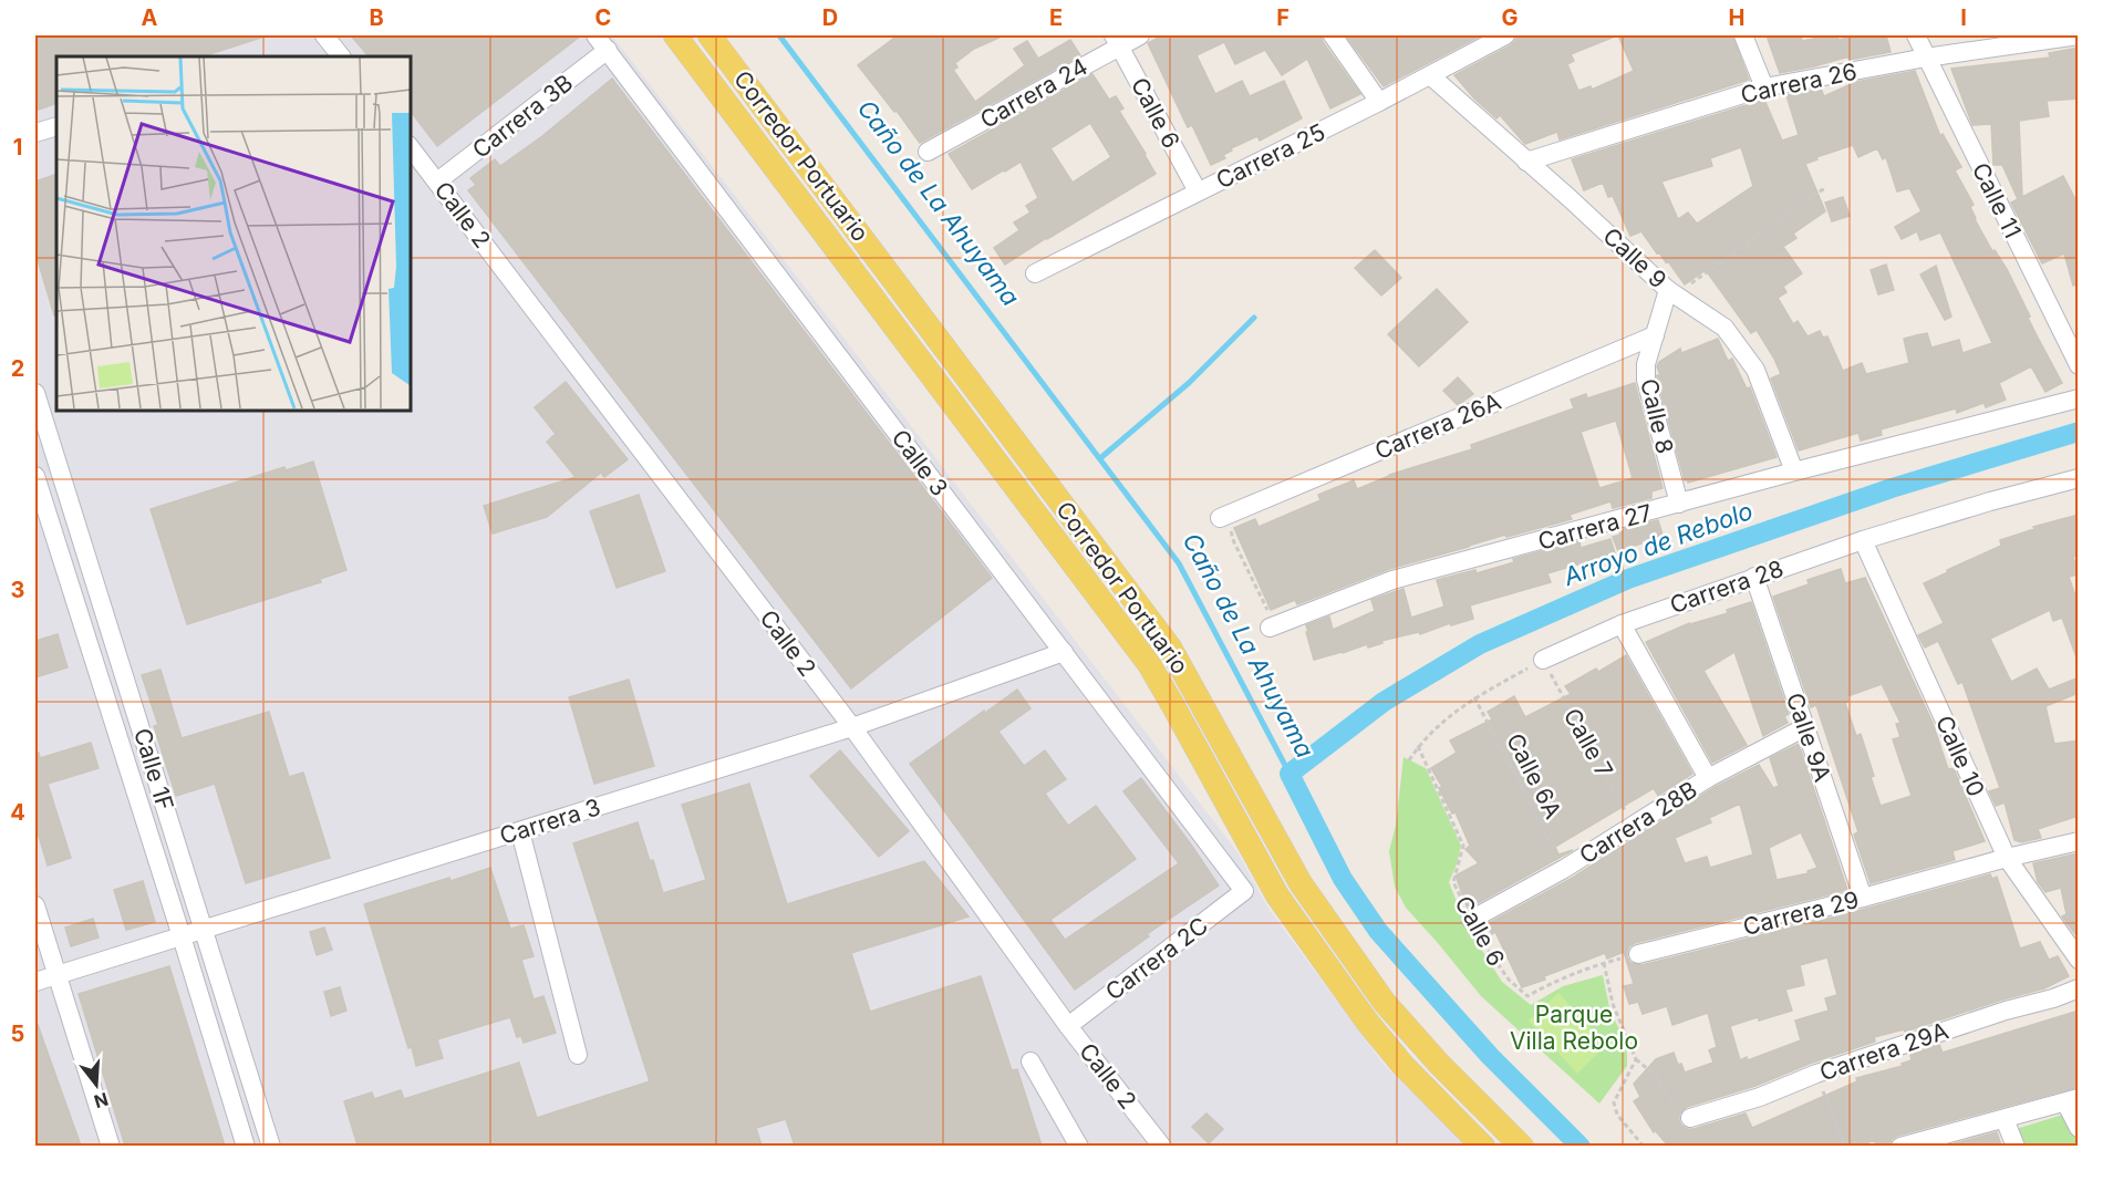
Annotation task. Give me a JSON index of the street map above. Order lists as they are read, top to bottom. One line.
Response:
{"streets":{"main road":["Corredor Portuario"],"street":["Carrera 26","Carrera 24","Calle 6","Carrera 3B","Carrera 25","Calle 11","Calle 2","Calle 9","Calle 8","Carrera 26A","Calle 3","Carrera 27","Carrera 28","Calle 9A","Calle 10","Calle 1F","Carrera 3","Carrera 28B","Carrera 29","Carrera 2C","Carrera 29A"],"path":["Calle 7","Calle 6A"]},"crossings":[["Carrera 26","Calle 11"],["Carrera 26","Calle 9"],["Carrera 24","Calle 6"],["Calle 6","Carrera 25"],["Calle 6","Carrera 28B"],["Carrera 3B","Calle 2"],["Carrera 3B","Calle 3"],["Carrera 25","Calle 9"],["Calle 2","Carrera 3"],["Calle 2","Carrera 2C"],["Calle 9","Calle 8"],["Calle 9","Carrera 27"],["Calle 8","Carrera 26A"],["Calle 8","Carrera 27"],["Calle 3","Carrera 3"],["Calle 3","Carrera 2C"],["Carrera 28","Calle 9A"],["Carrera 28","Calle 7"],["Carrera 28","Calle 10"],["Calle 9A","Carrera 28B"],["Calle 9A","Carrera 29"],["Calle 7","Carrera 28B"],["Calle 10","Carrera 29"],["Calle 1F","Carrera 3"],["Calle 6A","Carrera 28B"]],"water":["Caño de La Ahuyama","Arroyo de Rebolo"],"parks":["Parque Villa Rebolo"],"north":"bottom","grid":{"columns":["A","B","C","D","E","F","G","H","I"],"rows":["1","2","3","4","5"]}}
